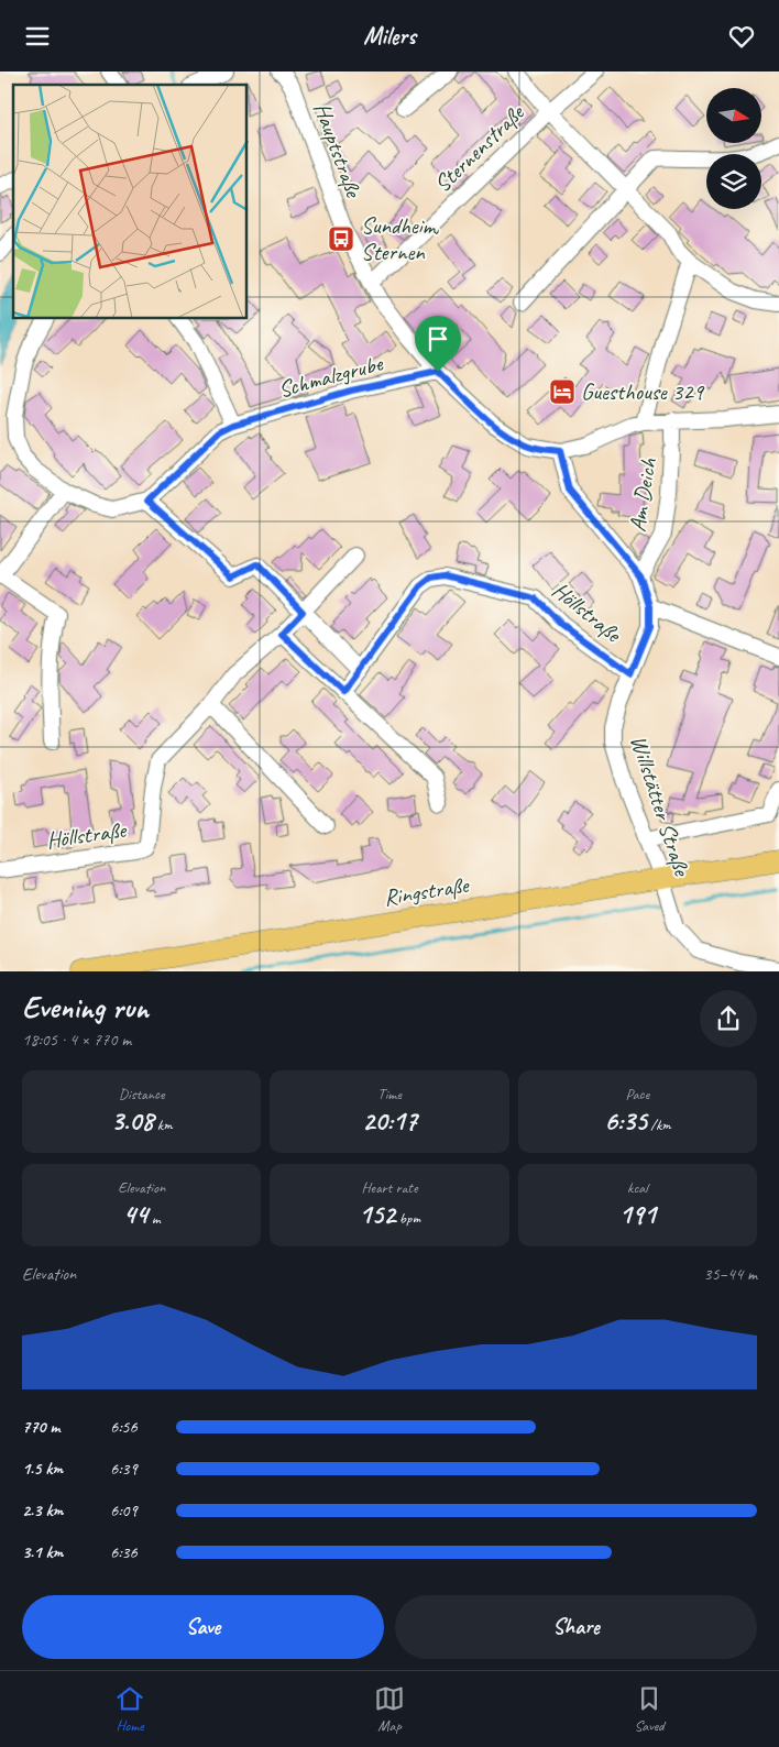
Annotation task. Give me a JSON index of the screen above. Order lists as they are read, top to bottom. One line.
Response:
{"streets":{"main road":["Ringstraße"],"street":["Sternenstraße","Hauptstraße","Schmalzgrube","Am Deich","Höllstraße","Willstätter Straße"]},"crossings":[["Sternenstraße","Hauptstraße"],["Hauptstraße","Schmalzgrube"],["Hauptstraße","Am Deich"],["Hauptstraße","Willstätter Straße"],["Am Deich","Willstätter Straße"],["Höllstraße","Willstätter Straße"],["Willstätter Straße","Ringstraße"]],"places":{"bus stop":["Sundheim, Sternen"],"hotel":["Guesthouse 329"]},"north":"right","page":{"header":"Milers","heading":["Evening run","18:05 · 4 × 770 m"],"stats":[["Distance","3.08 km"],["Time","20:17"],["Pace","6:35 /km"],["Elevation","44 m"],["Heart rate","152 bpm"],["kcal","191"]],"chart":["Elevation","35–44 m"],"list":[{"name":"770 m","note":"6:56"},{"name":"1.5 km","note":"6:39"},{"name":"2.3 km","note":"6:09"},{"name":"3.1 km","note":"6:36"}],"buttons":["Save","Share"],"tabs":["Home","Map","Saved"]}}
